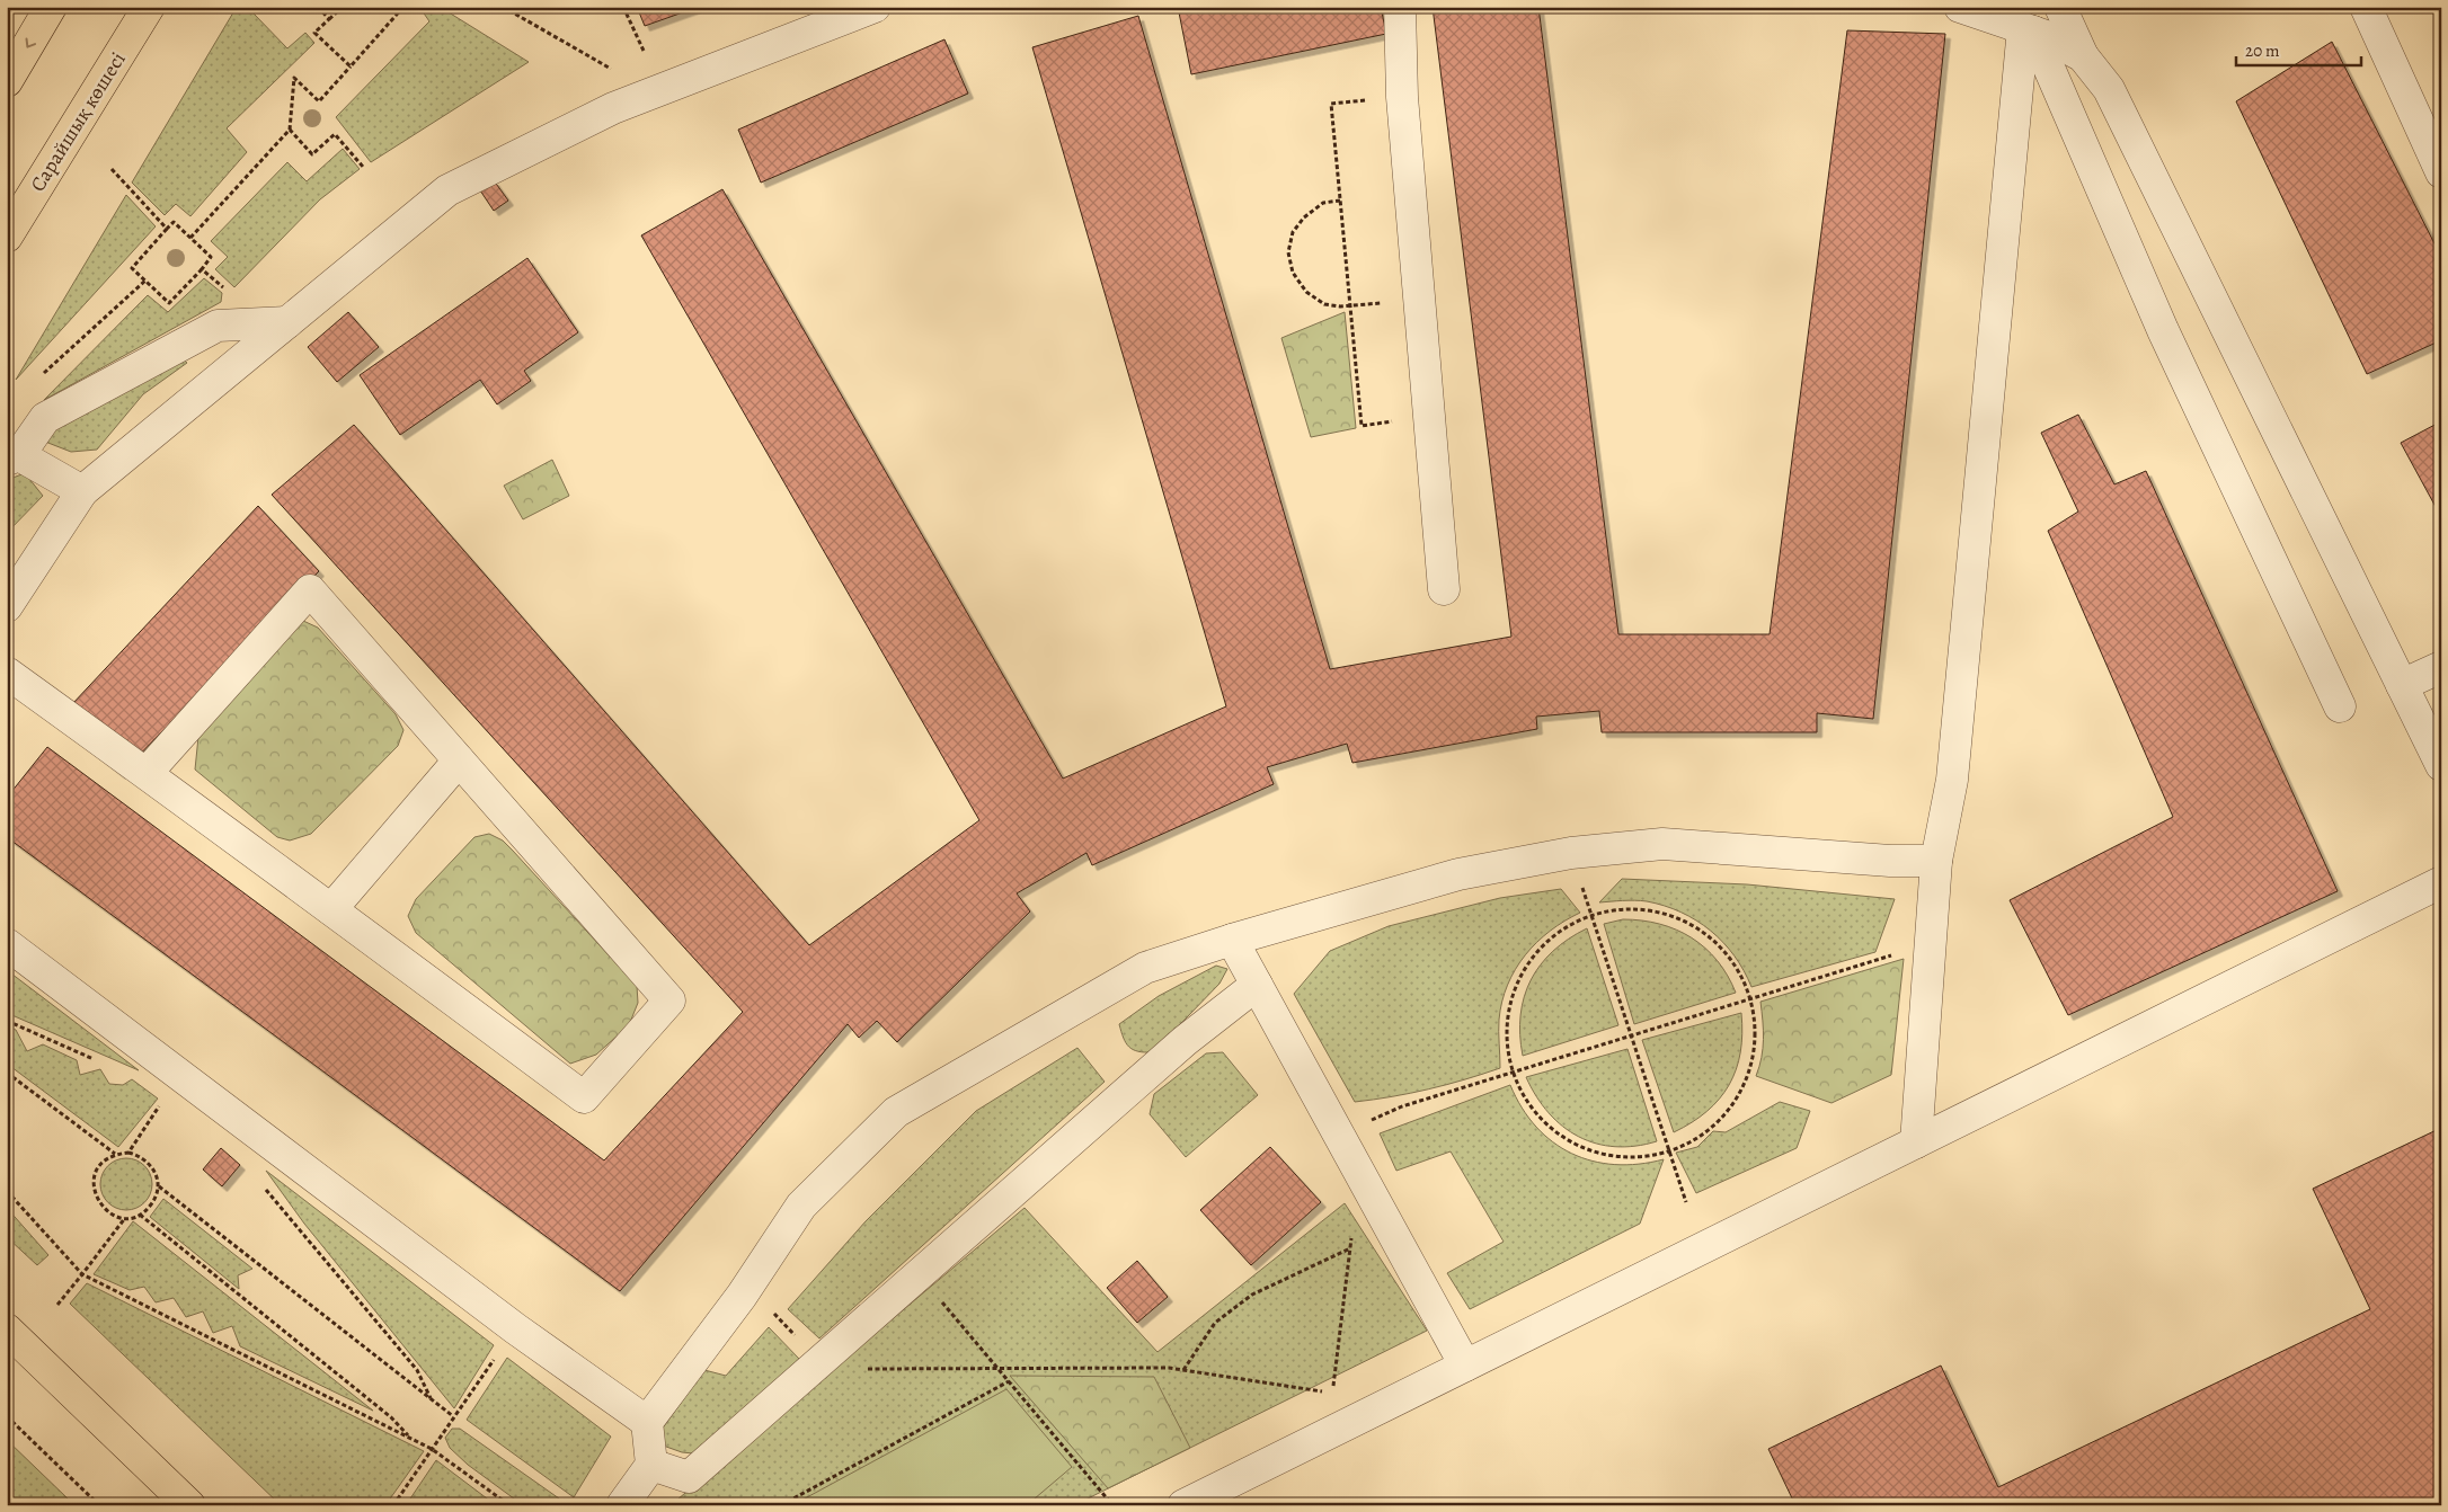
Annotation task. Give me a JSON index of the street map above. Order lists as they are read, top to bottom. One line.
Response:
{"streets":{"main road":["Сарайшық көшесі"]},"scale_bar":"20 m"}
